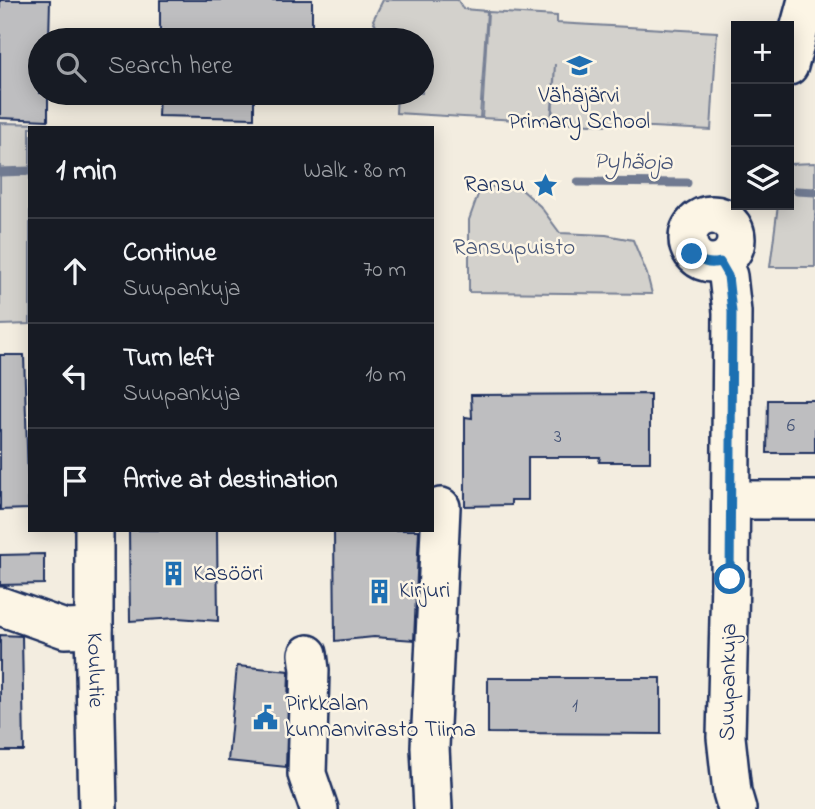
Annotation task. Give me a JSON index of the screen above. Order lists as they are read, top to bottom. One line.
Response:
{"streets":{"street":["Koulutie","Suupankuja"]},"water":["Pyhäoja"],"parks":["Ransupuisto"],"places":{"school or university":["Vähäjärvi Primary School"],"place":["Ransu"],"building":["Kasööri","Kirjuri"],"public building":["Pirkkalan kunnanvirasto Tiima"]},"house_numbers":["6","3","1"],"page":{"map_buttons":["+","−"],"search":"Search here","heading":["1 min","Walk · 80 m"],"list":[["Continue","Suupankuja","70 m"],["Turn left","Suupankuja","10 m"],"Arrive at destination"]}}
